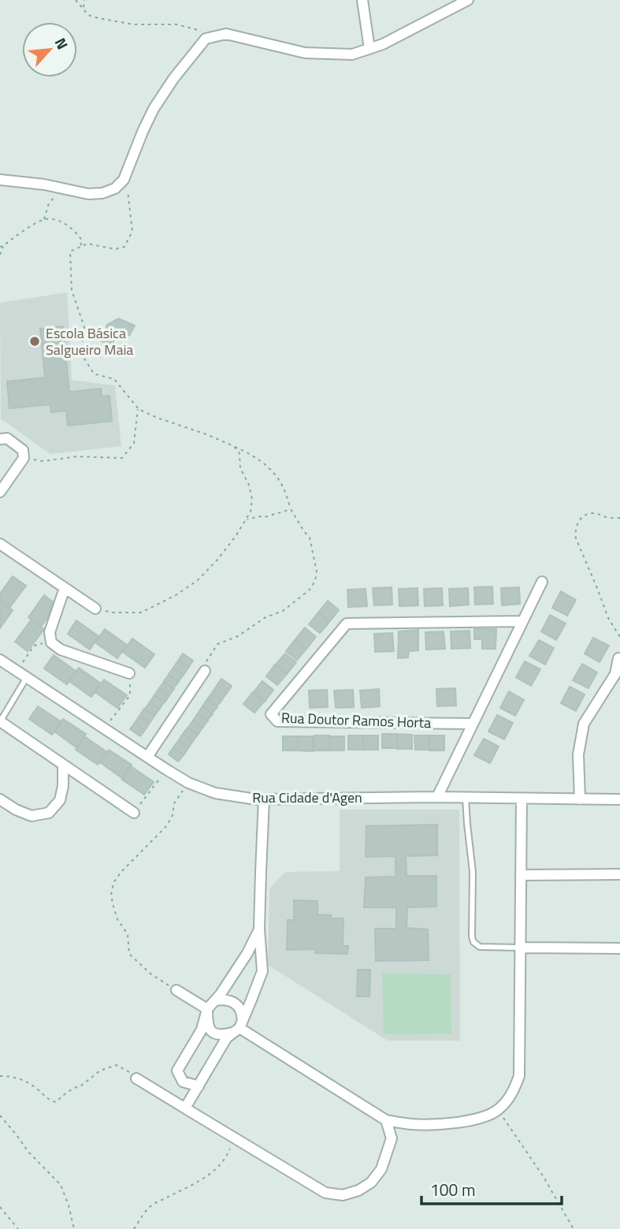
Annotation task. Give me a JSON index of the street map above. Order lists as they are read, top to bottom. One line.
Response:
{"streets":{"street":["Rua Doutor Ramos Horta","Rua Cidade d'Agen"]},"places":["Escola Básica Salgueiro Maia"],"scale_bar":"100 m","north":"top right"}
